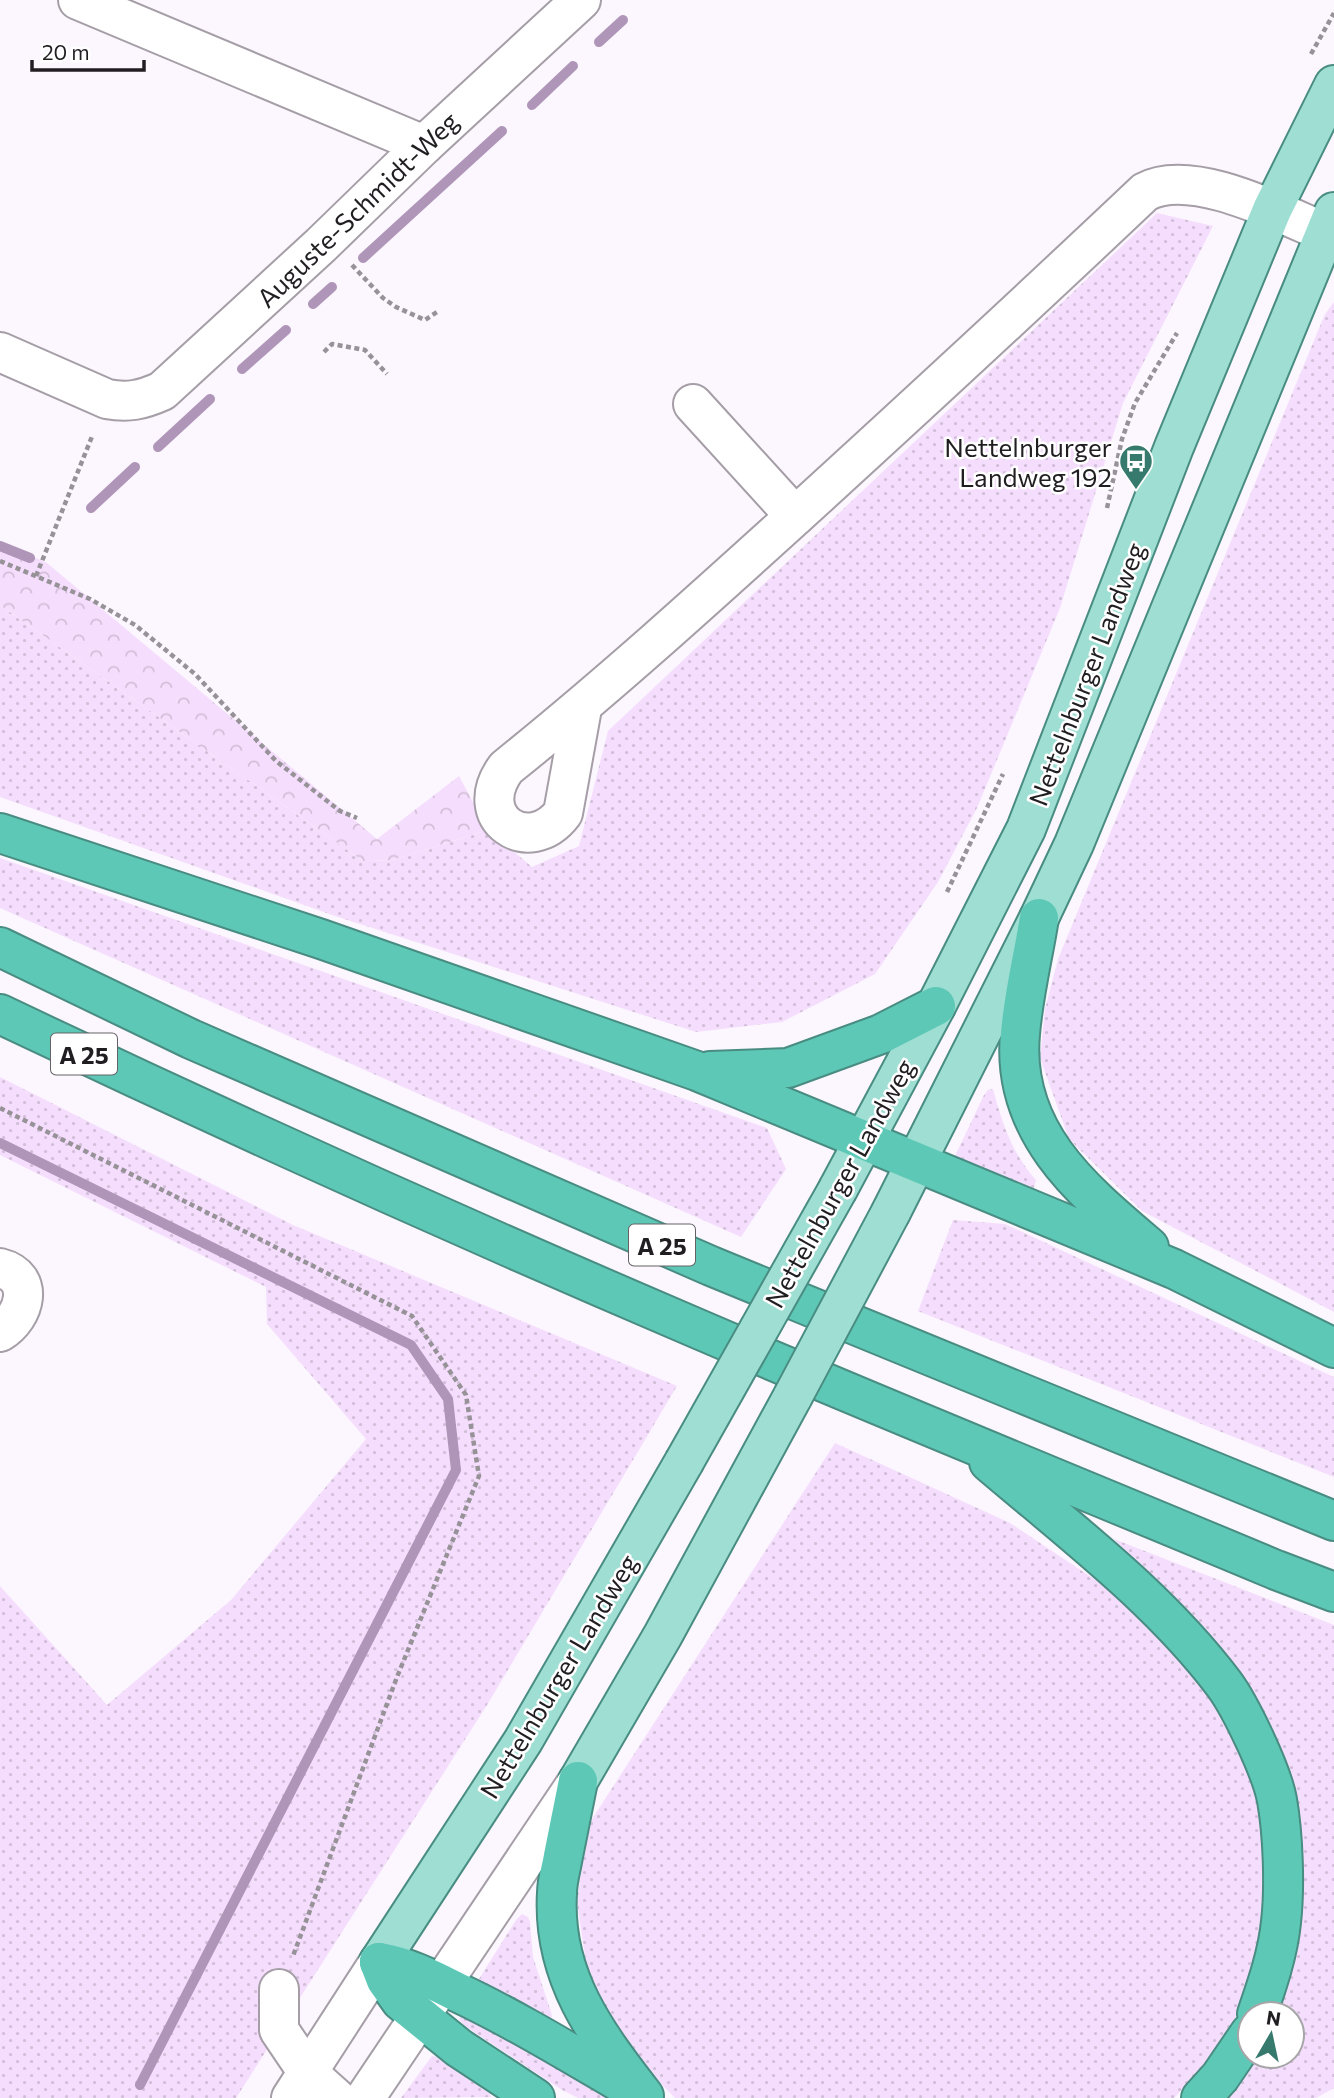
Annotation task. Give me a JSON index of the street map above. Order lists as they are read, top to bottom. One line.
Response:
{"streets":{"highway":["A 25"],"main road":["Nettelnburger Landweg"],"street":["Auguste-Schmidt-Weg"]},"places":{"bus stop":["Nettelnburger Landweg 192"]},"scale_bar":"20 m","north":"top"}
